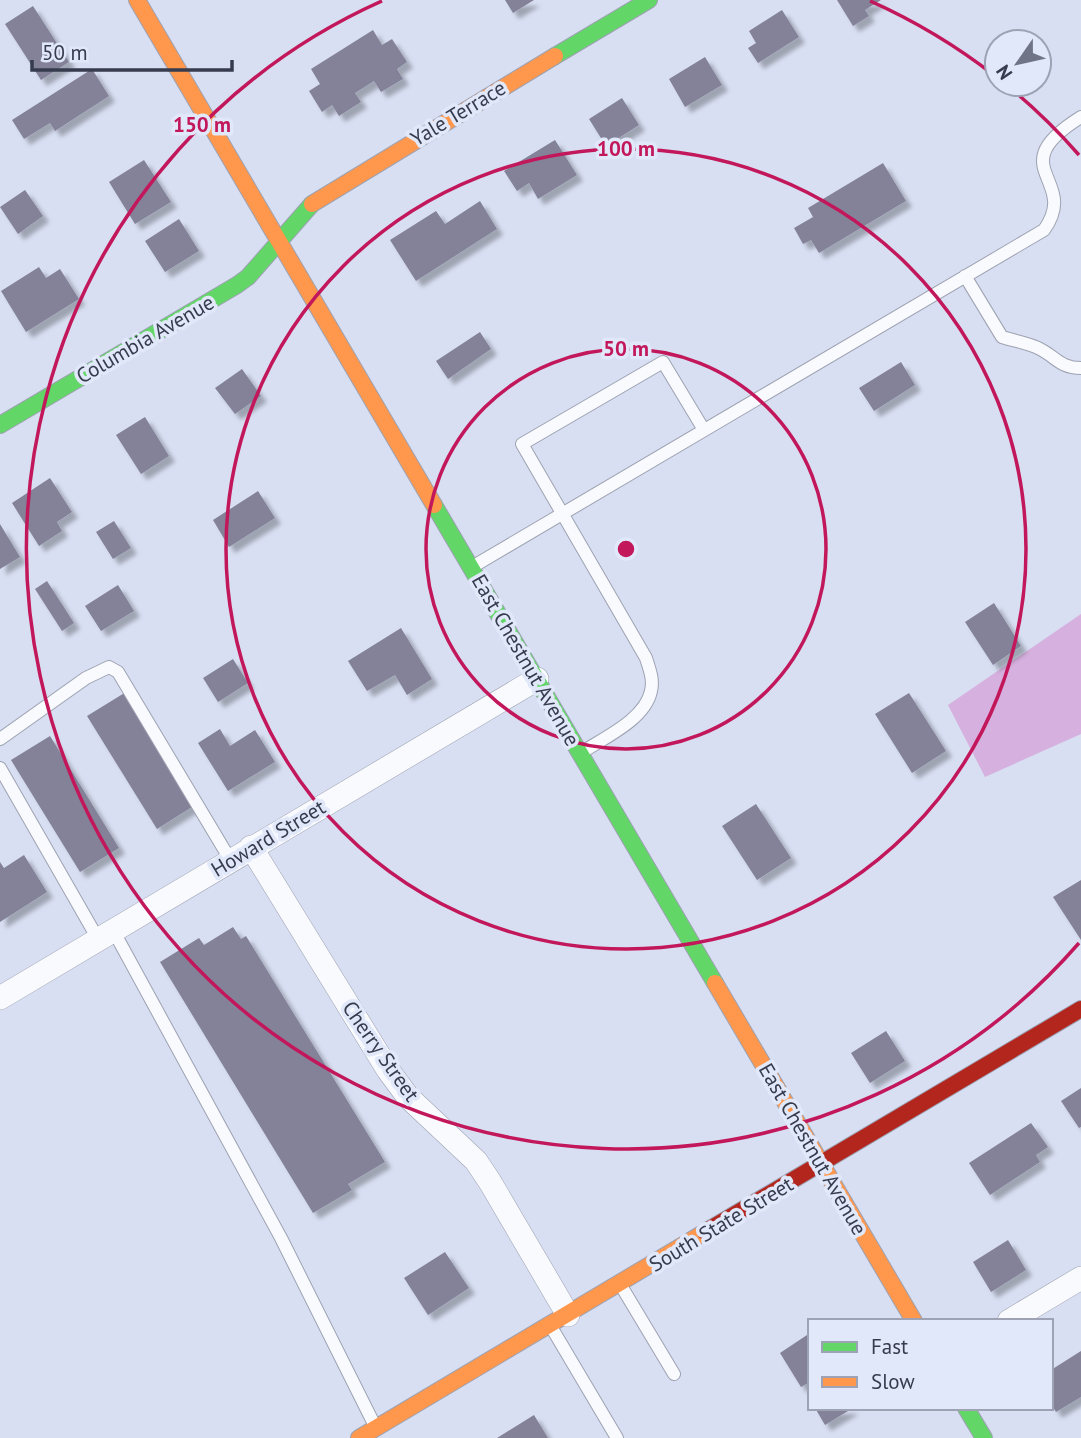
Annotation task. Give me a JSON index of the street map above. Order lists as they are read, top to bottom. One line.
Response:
{"streets":{"street":["Yale Terrace","Columbia Avenue","East Chestnut Avenue","Howard Street","Cherry Street","South State Street"]},"crossings":[["Yale Terrace","Columbia Avenue"],["Yale Terrace","East Chestnut Avenue"],["Columbia Avenue","East Chestnut Avenue"],["East Chestnut Avenue","Howard Street"],["East Chestnut Avenue","South State Street"],["Howard Street","Cherry Street"],["Cherry Street","South State Street"]],"legend":["Fast","Slow"],"scale_bar":"50 m","north":"bottom left","rings":["150 m","100 m","50 m"]}
